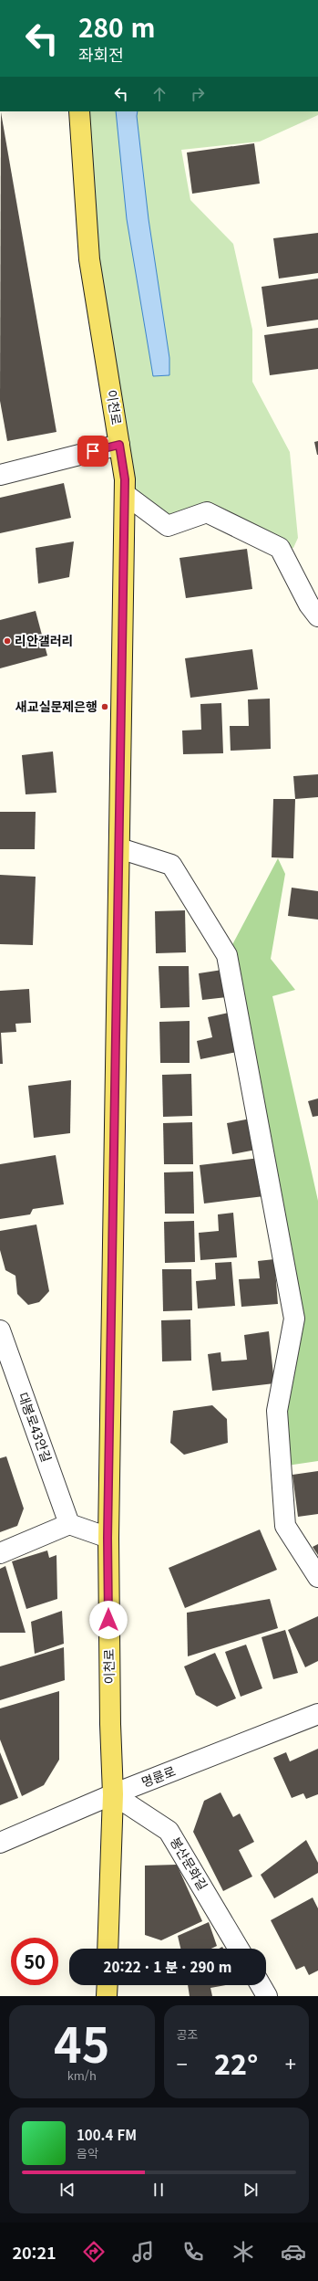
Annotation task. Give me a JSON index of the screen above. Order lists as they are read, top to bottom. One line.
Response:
{"streets":{"main road":["이천로"],"street":["대봉로43안길","명륜로","봉산문화길"]},"crossings":[["이천로","명륜로"],["이천로","봉산문화길"],["명륜로","봉산문화길"]],"places":["리안갤러리","새교실문제은행"],"page":{"turn":["280 m","좌회전"],"limit":"50","trip":"20:22 · 1 분 · 290 m","tile":[["45","km/h"],"공조"],"heat":["−","22°","+"],"song":["100.4 FM","음악"],"tabs":"20:21"}}
